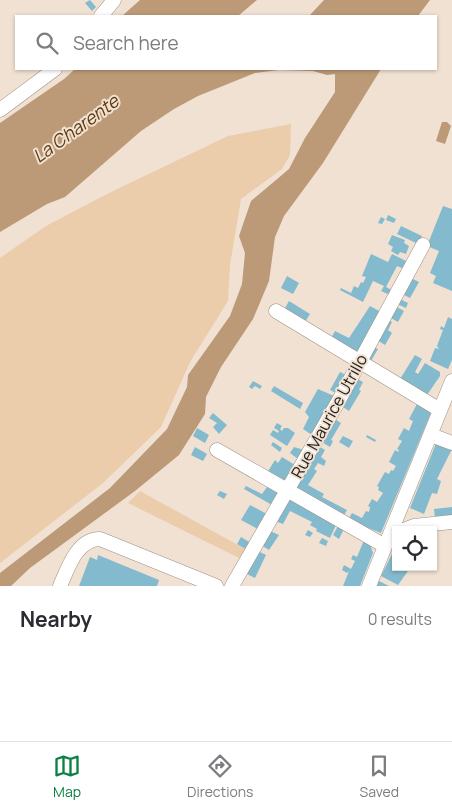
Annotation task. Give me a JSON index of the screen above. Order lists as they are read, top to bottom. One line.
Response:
{"streets":{"street":["Rue Maurice Utrillo"]},"water":["La Charente"],"page":{"search":"Search here","heading":["Nearby","0 results"],"nav":["Map","Directions","Saved"]}}
